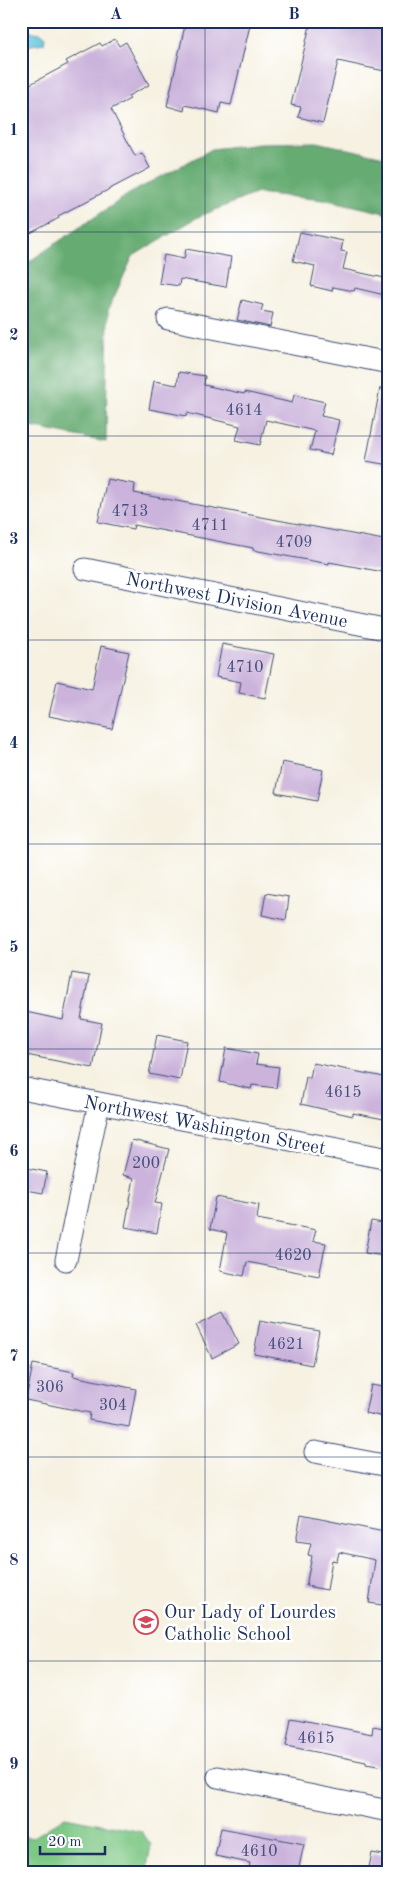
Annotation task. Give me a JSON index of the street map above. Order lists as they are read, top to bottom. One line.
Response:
{"streets":{"street":["Northwest Division Avenue","Northwest Washington Street"]},"places":{"school or university":["Our Lady of Lourdes Catholic School"]},"house_numbers":["4614","4713","4711","4709","4710","4615","200","4620","4621","306","304","4615","4610"],"scale_bar":"20 m","grid":{"columns":["A","B"],"rows":["1","2","3","4","5","6","7","8","9"]}}
